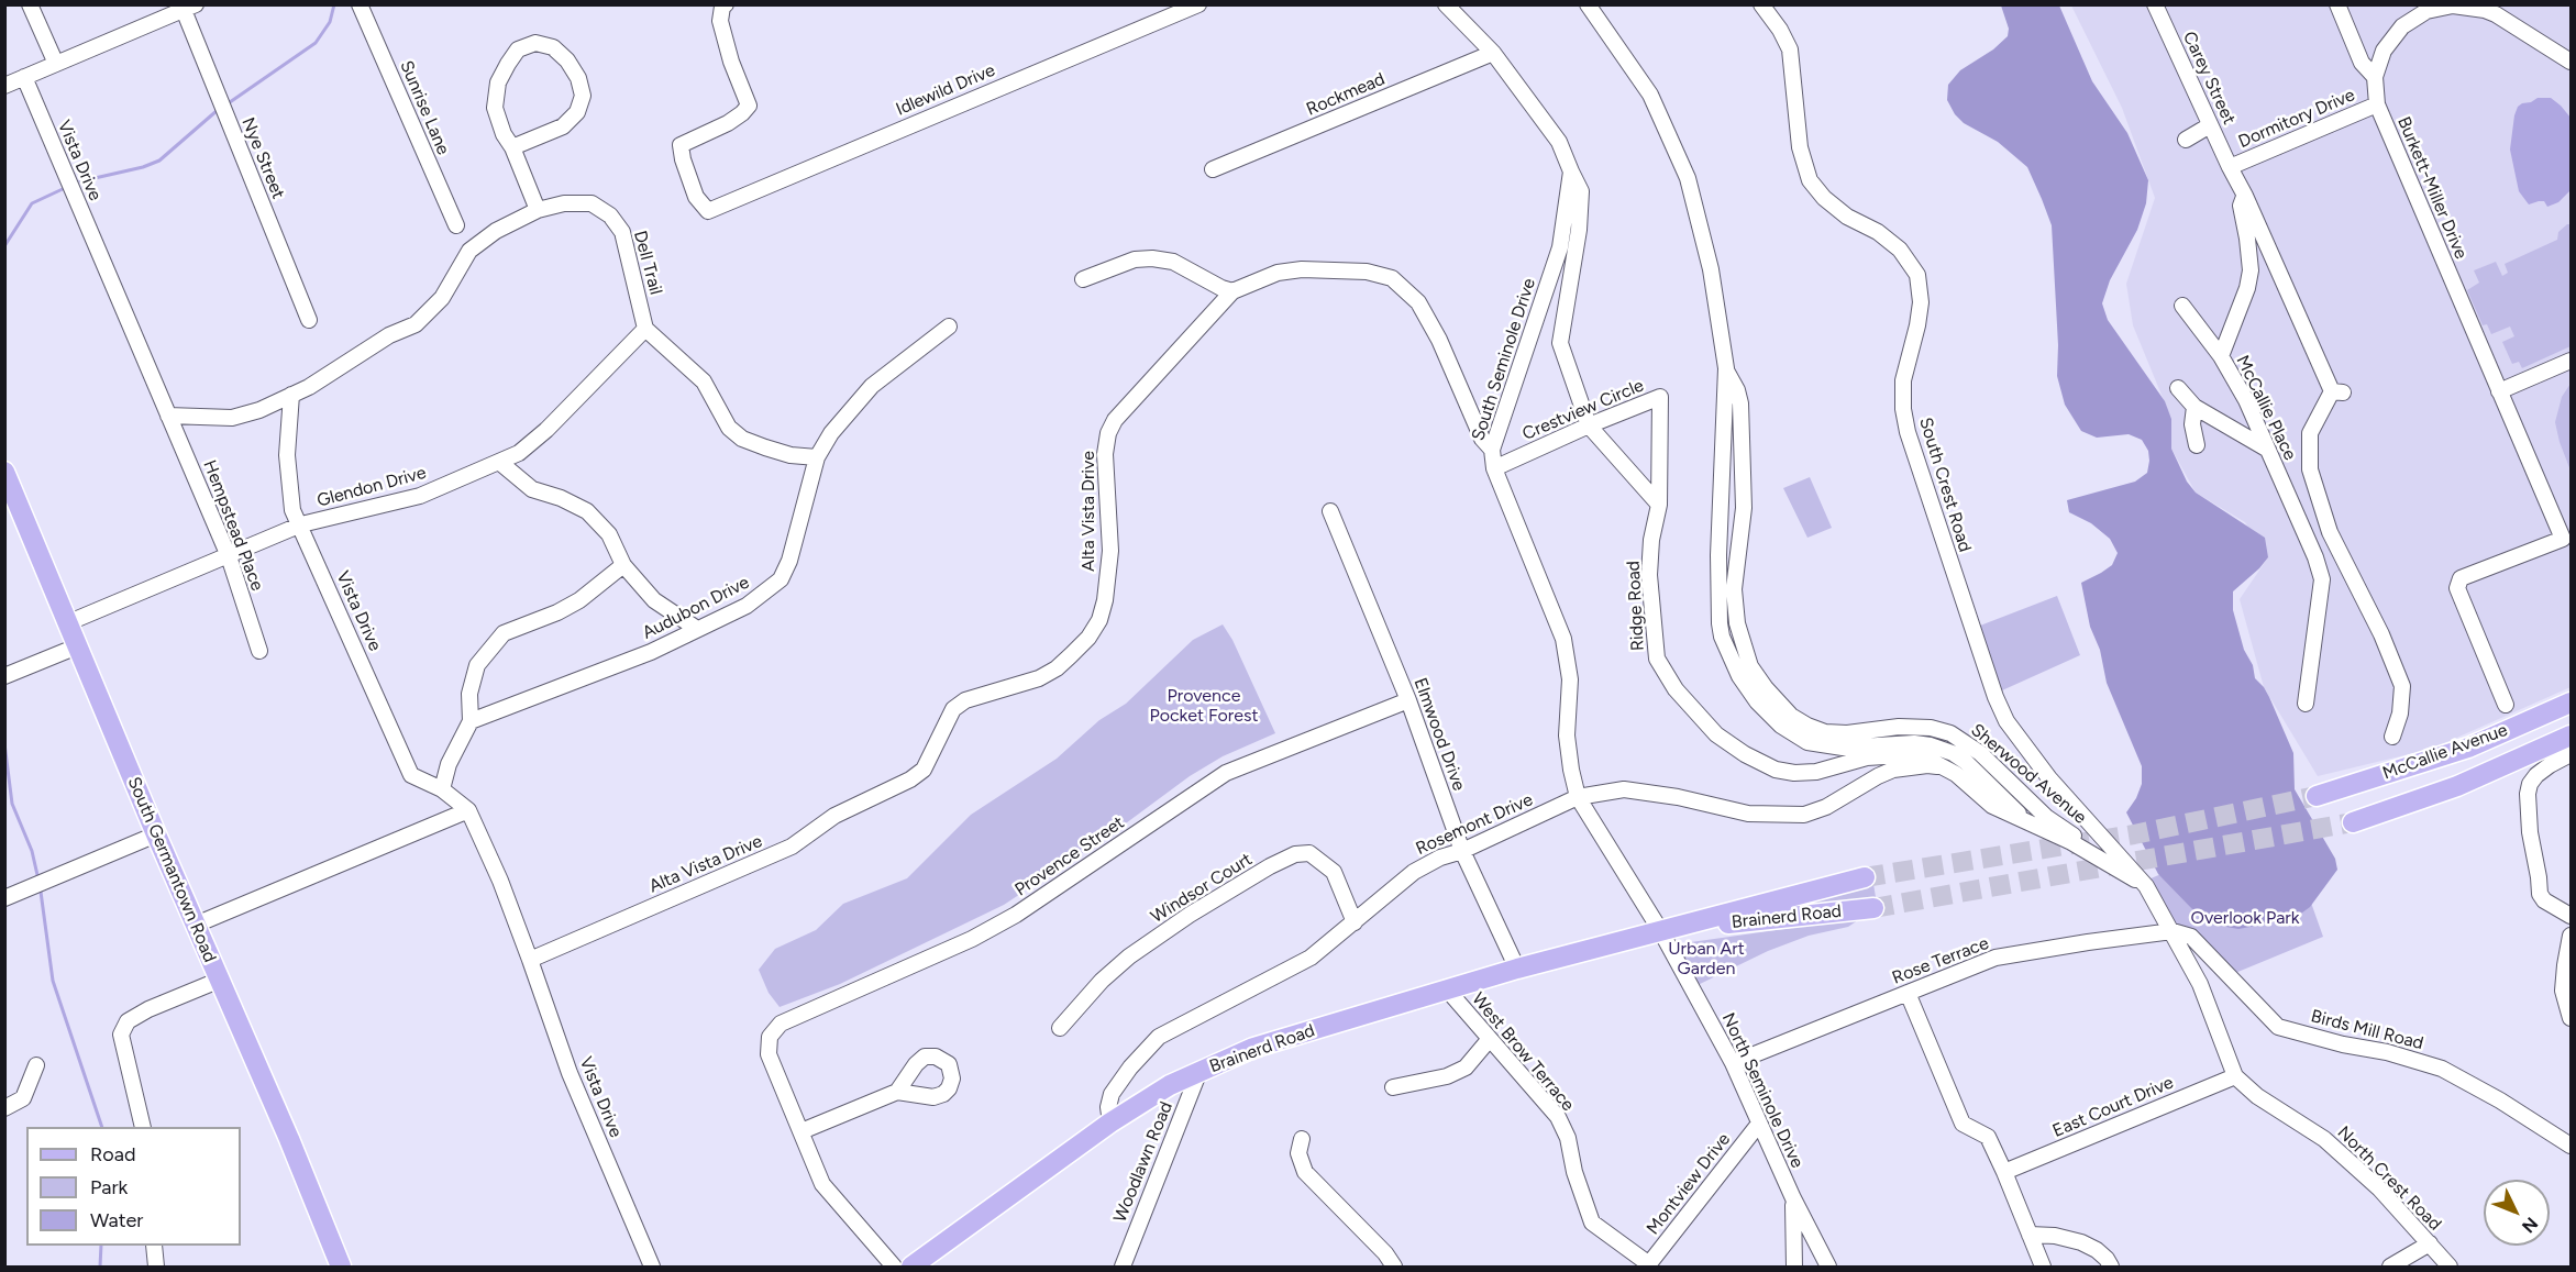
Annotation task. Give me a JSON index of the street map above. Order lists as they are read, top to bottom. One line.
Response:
{"streets":{"main road":["McCallie Avenue","South Germantown Road","Brainerd Road"],"street":["Carey Street","Idlewild Drive","Rockmead","Sunrise Lane","Dormitory Drive","Nye Street","Vista Drive","Burkett-Miller Drive","Dell Trail","South Seminole Drive","McCallie Place","Crestview Circle","South Crest Road","Glendon Drive","Alta Vista Drive","Hempstead Place","Ridge Road","Audubon Drive","Elmwood Drive","Sherwood Avenue","Rosemont Drive","Provence Street","Windsor Court","Rose Terrace","Birds Mill Road","West Brow Terrace","North Seminole Drive","East Court Drive","Woodlawn Road","North Crest Road","Montview Drive"]},"crossings":[["Carey Street","Dormitory Drive"],["Rockmead","South Seminole Drive"],["Dormitory Drive","Burkett-Miller Drive"],["Vista Drive","Dell Trail"],["Vista Drive","Glendon Drive"],["Vista Drive","Alta Vista Drive"],["Vista Drive","Hempstead Place"],["Dell Trail","Glendon Drive"],["South Seminole Drive","Crestview Circle"],["South Seminole Drive","Alta Vista Drive"],["South Seminole Drive","Rosemont Drive"],["South Seminole Drive","Brainerd Road"],["South Seminole Drive","North Seminole Drive"],["Crestview Circle","Ridge Road"],["South Crest Road","Ridge Road"],["South Crest Road","Rose Terrace"],["South Crest Road","Birds Mill Road"],["South Crest Road","North Crest Road"],["Glendon Drive","Hempstead Place"],["Glendon Drive","South Germantown Road"],["Ridge Road","Sherwood Avenue"],["Ridge Road","Rosemont Drive"],["Elmwood Drive","Rosemont Drive"],["Elmwood Drive","Provence Street"],["Elmwood Drive","Brainerd Road"],["Rosemont Drive","Windsor Court"],["Rosemont Drive","Brainerd Road"],["Brainerd Road","West Brow Terrace"],["Brainerd Road","North Seminole Drive"],["Brainerd Road","Woodlawn Road"],["Rose Terrace","Birds Mill Road"],["Rose Terrace","North Seminole Drive"],["Rose Terrace","North Crest Road"],["Birds Mill Road","North Crest Road"],["West Brow Terrace","Montview Drive"],["North Seminole Drive","Montview Drive"],["East Court Drive","North Crest Road"]],"parks":["Provence Pocket Forest","Overlook Park","Urban Art Garden"],"legend":["Road","Park","Water"],"north":"bottom right"}
